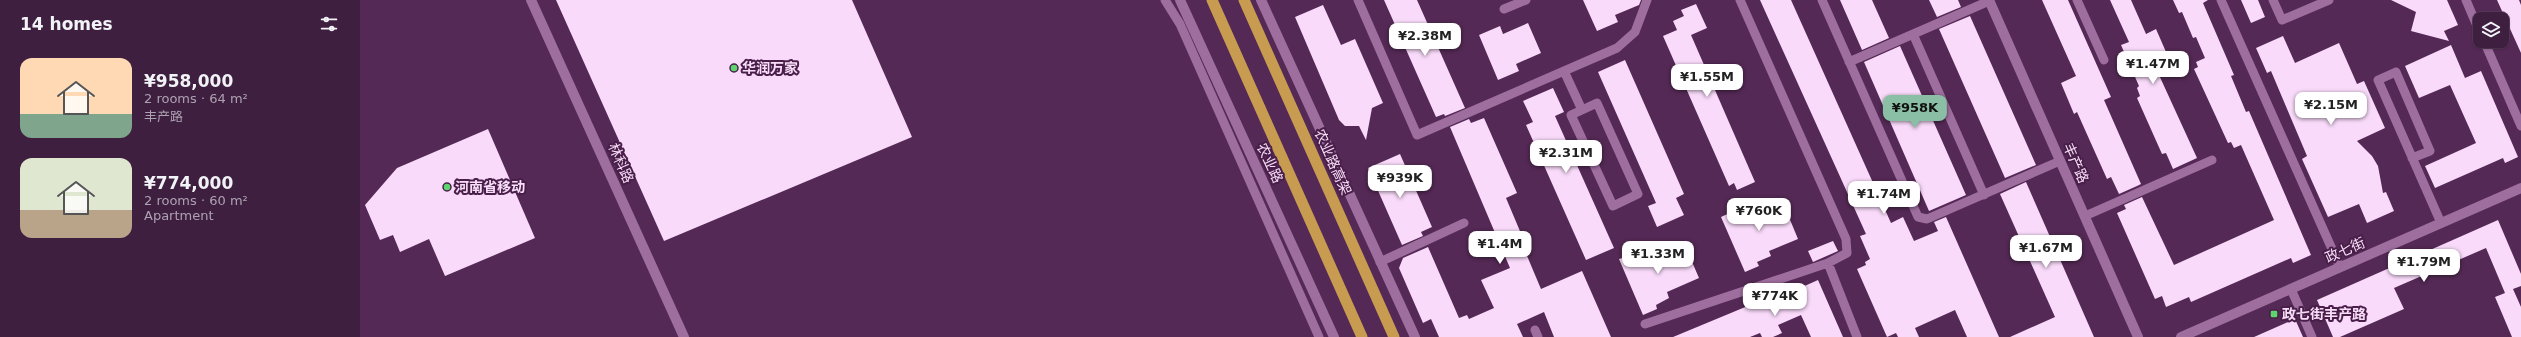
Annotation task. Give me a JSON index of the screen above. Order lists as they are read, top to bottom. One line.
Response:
{"streets":{"highway":["农业路高架"],"street":["林科路","农业路","丰产路","政七街"]},"places":{"other":["华润万家","河南省移动"],"transit":["政七街丰产路"]},"page":{"heading":"14 homes","price":["¥2.38M","¥1.47M","¥1.55M","¥2.15M","¥958K","¥2.31M","¥939K","¥1.74M","¥760K","¥1.4M","¥1.67M","¥1.33M","¥1.79M","¥774K"],"list":[{"name":"¥958,000","note":"2 rooms · 64 m² · 丰产路"},{"name":"¥774,000","note":"2 rooms · 60 m² · Apartment"}]}}
